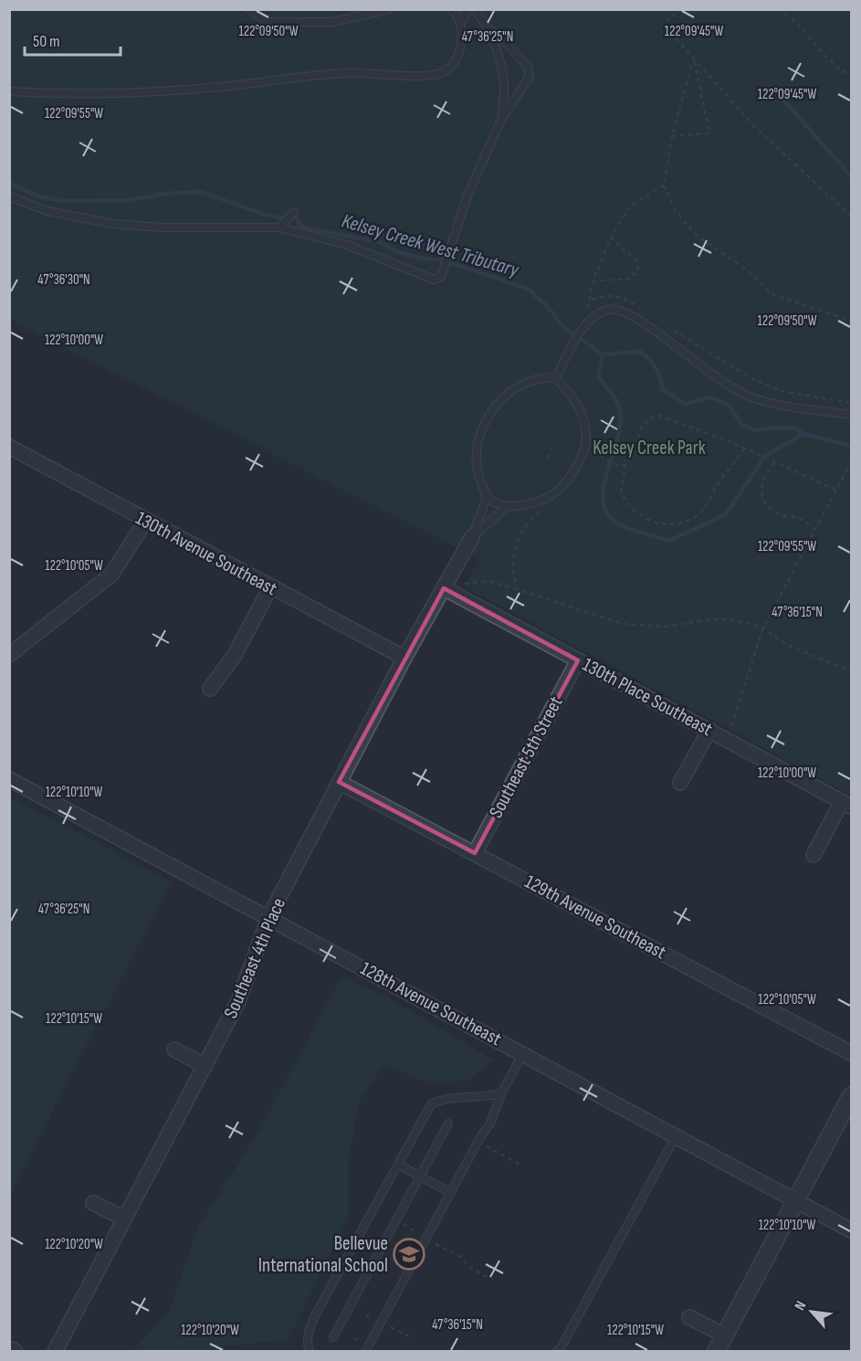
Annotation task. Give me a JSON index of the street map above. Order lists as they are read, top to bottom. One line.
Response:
{"streets":{"street":["130th Avenue Southeast","130th Place Southeast","Southeast 5th Street","129th Avenue Southeast","Southeast 4th Place","128th Avenue Southeast"]},"crossings":[["130th Avenue Southeast","Southeast 4th Place"],["130th Place Southeast","Southeast 5th Street"],["130th Place Southeast","Southeast 4th Place"],["Southeast 5th Street","129th Avenue Southeast"],["129th Avenue Southeast","Southeast 4th Place"],["Southeast 4th Place","128th Avenue Southeast"]],"water":["Kelsey Creek West Tributary"],"parks":["Kelsey Creek Park"],"places":{"school or university":["Bellevue International School"]},"scale_bar":"50 m","north":"top left","coordinates":["122°09'50\"W","122°09'45\"W","47°36'25\"N","122°09'55\"W","47°36'30\"N","122°10'00\"W","122°10'05\"W","47°36'15\"N","122°10'10\"W","122°10'15\"W","122°10'20\"W"]}
